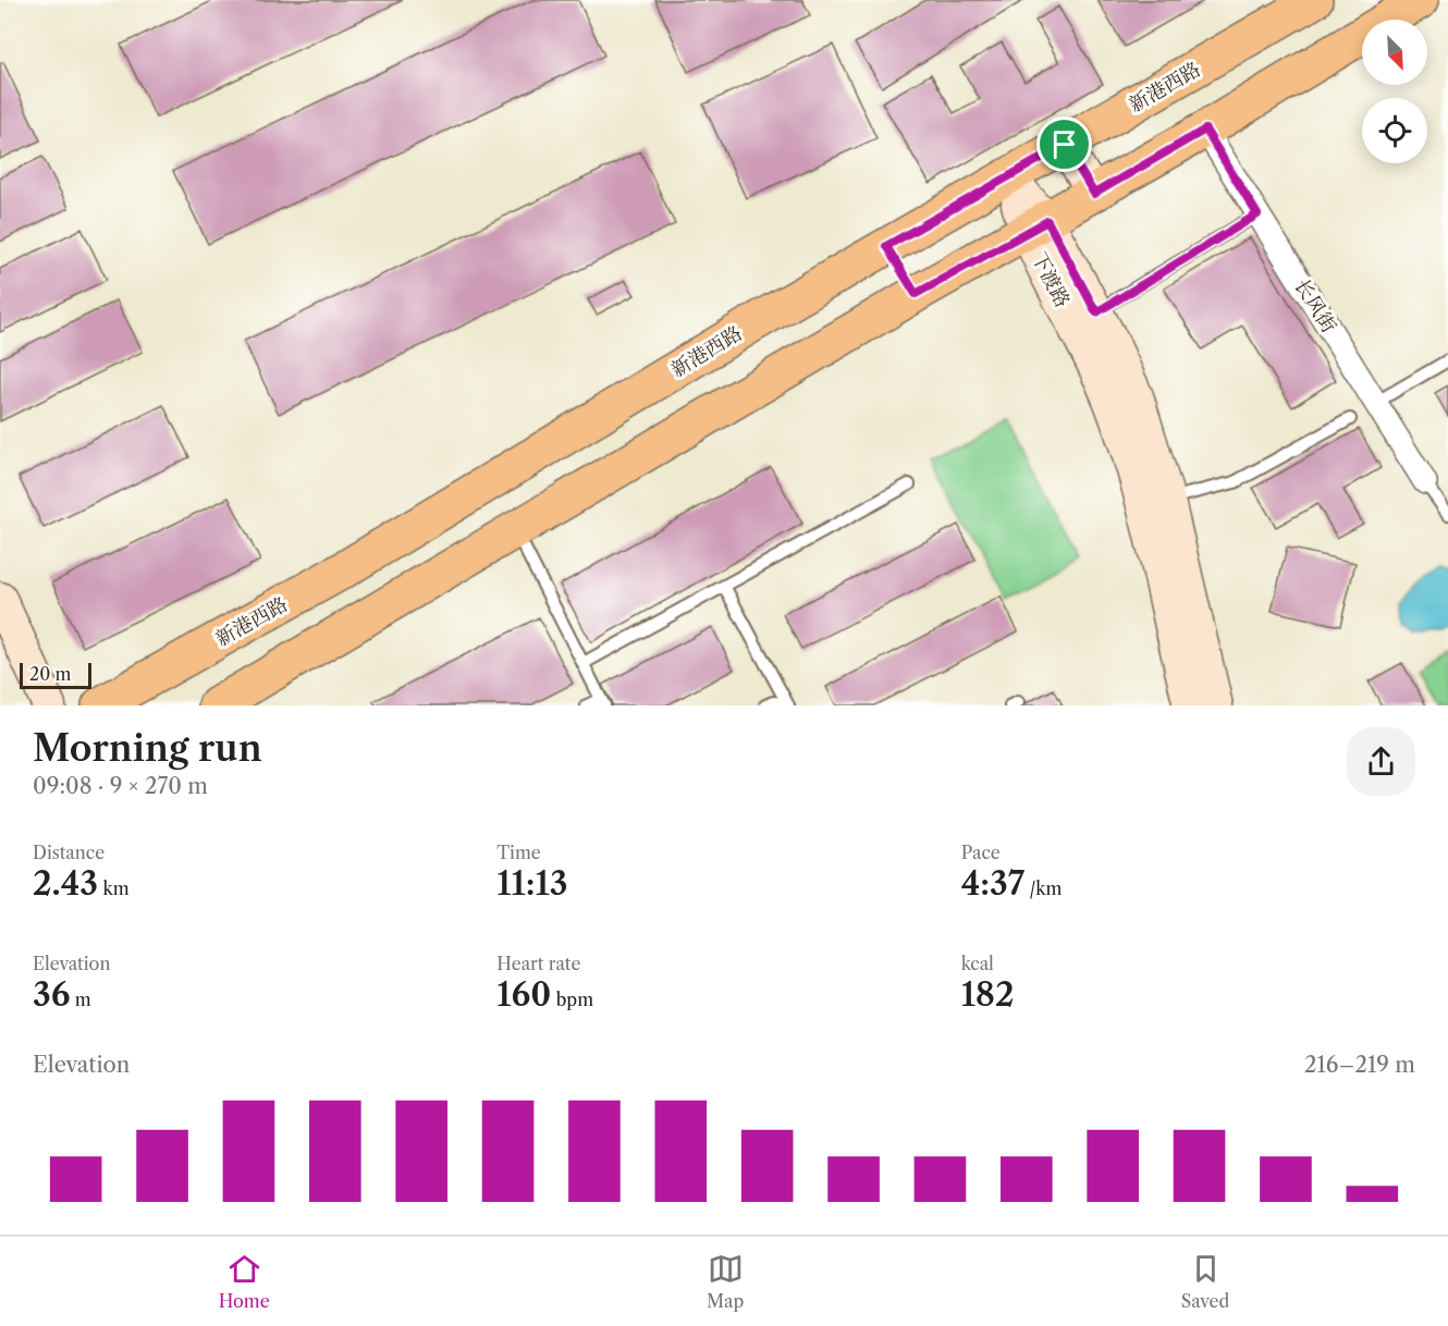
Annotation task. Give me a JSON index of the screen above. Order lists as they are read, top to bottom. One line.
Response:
{"streets":{"main road":["新港西路","下渡路"],"street":["长风街"]},"crossings":[["新港西路","下渡路"]],"scale_bar":"20 m","north":"bottom right","page":{"scale":"20 m","heading":["Morning run","09:08 · 9 × 270 m"],"stats":[["Distance","2.43 km"],["Time","11:13"],["Pace","4:37 /km"],["Elevation","36 m"],["Heart rate","160 bpm"],["kcal","182"]],"chart":["Elevation","216–219 m"],"tabs":["Home","Map","Saved"]}}
